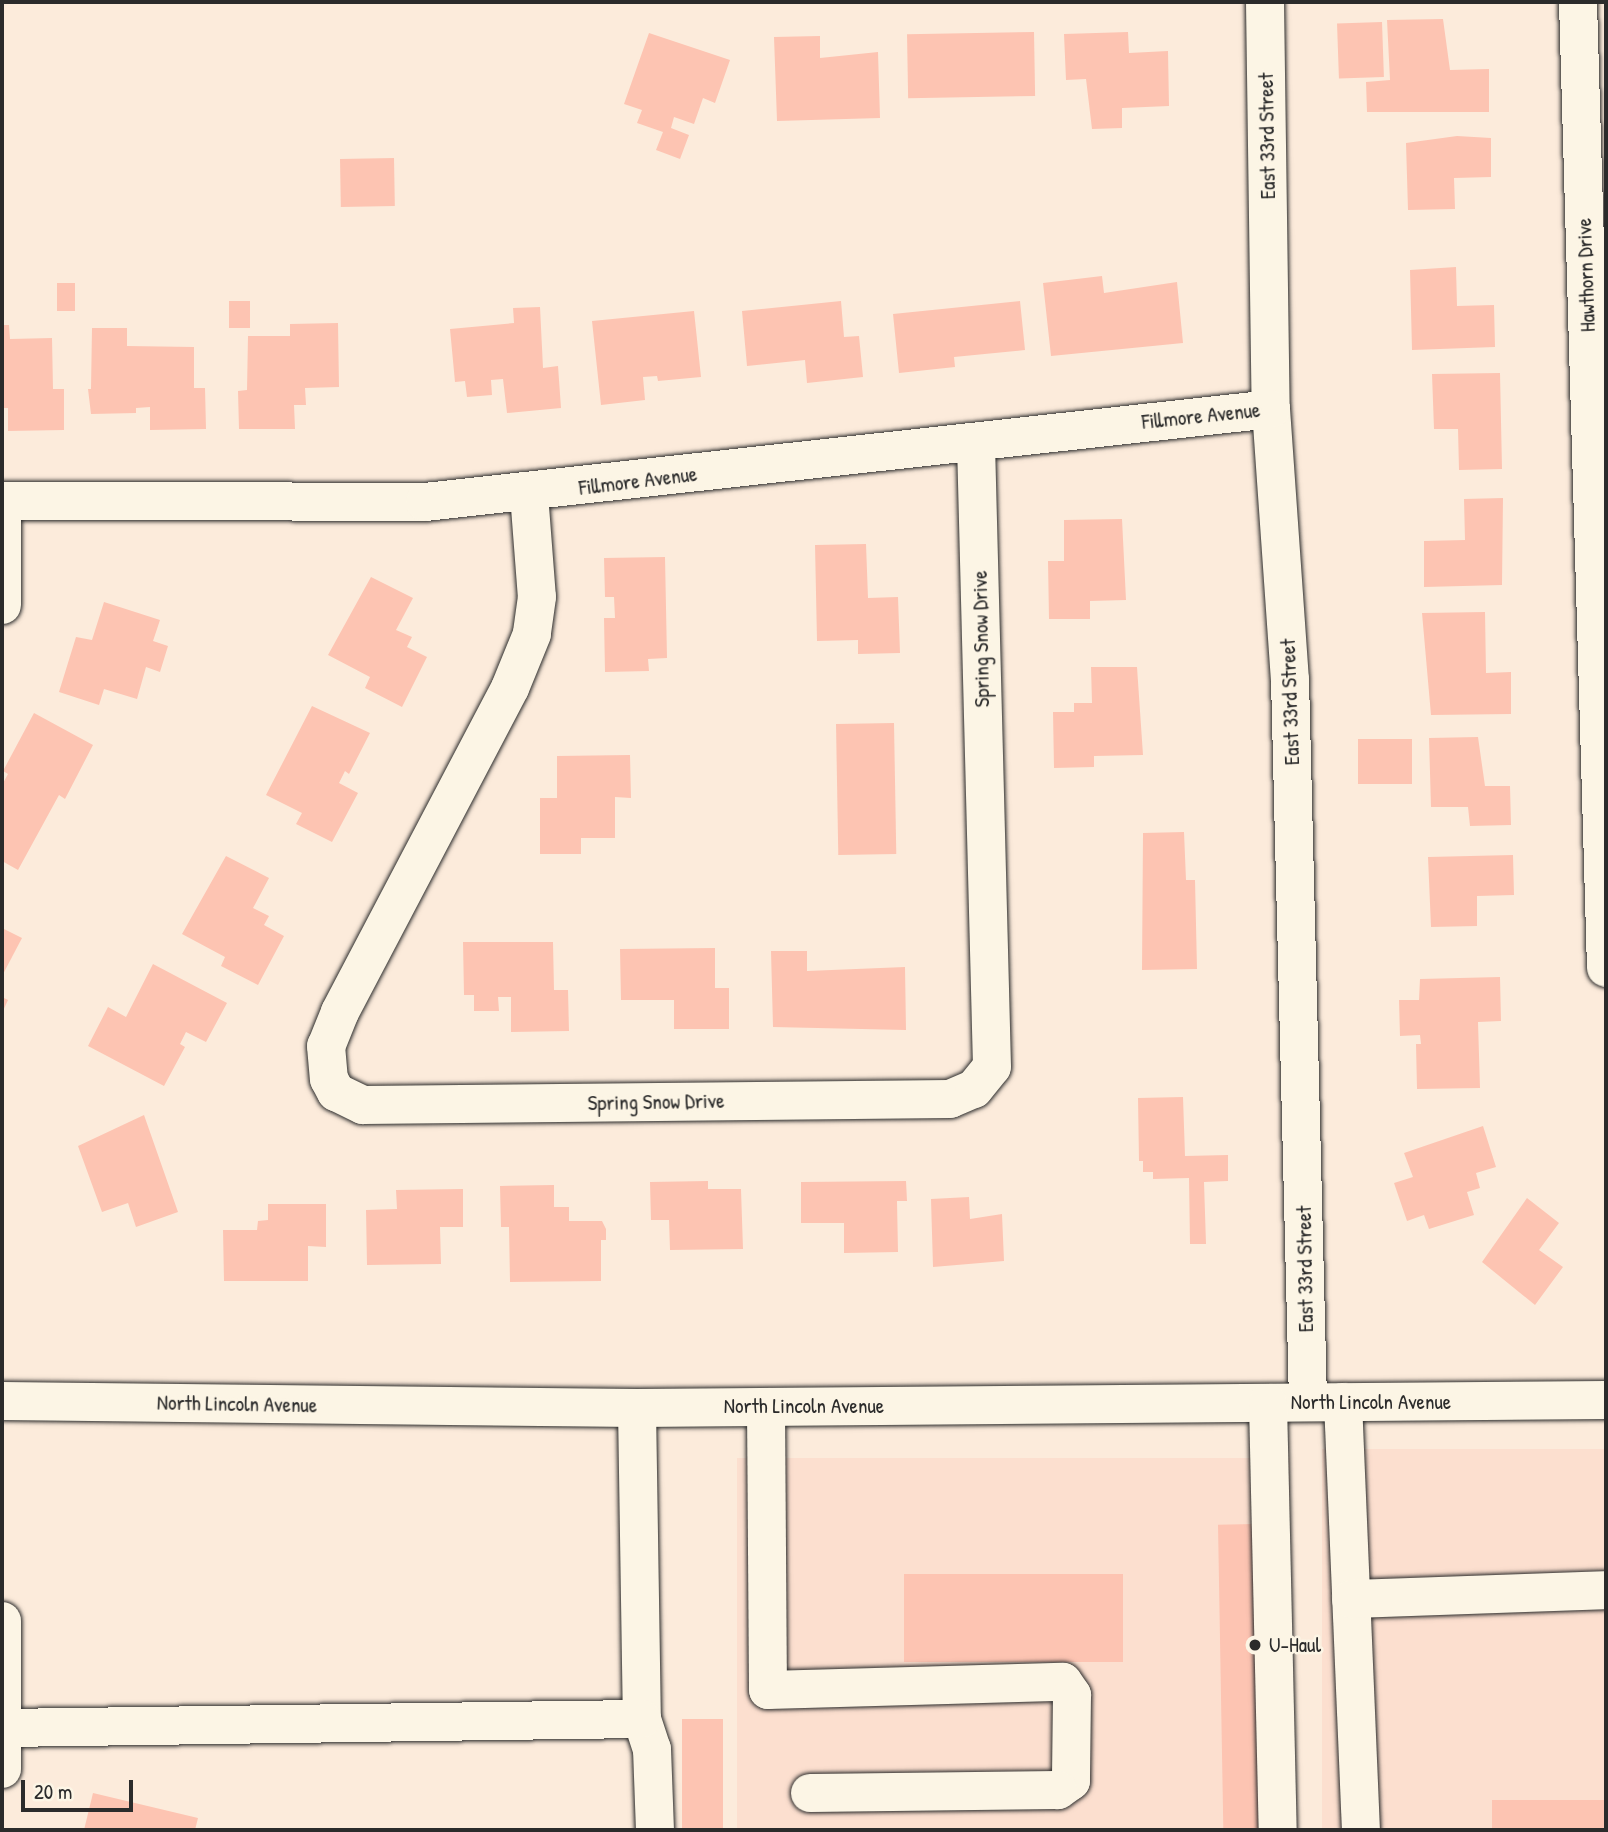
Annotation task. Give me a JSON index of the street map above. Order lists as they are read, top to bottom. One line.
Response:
{"streets":{"street":["East 33rd Street","Hawthorn Drive","Fillmore Avenue","Spring Snow Drive","North Lincoln Avenue"]},"crossings":[["East 33rd Street","Fillmore Avenue"],["East 33rd Street","North Lincoln Avenue"],["Fillmore Avenue","Spring Snow Drive"]],"places":["U-Haul"],"scale_bar":"20 m"}
